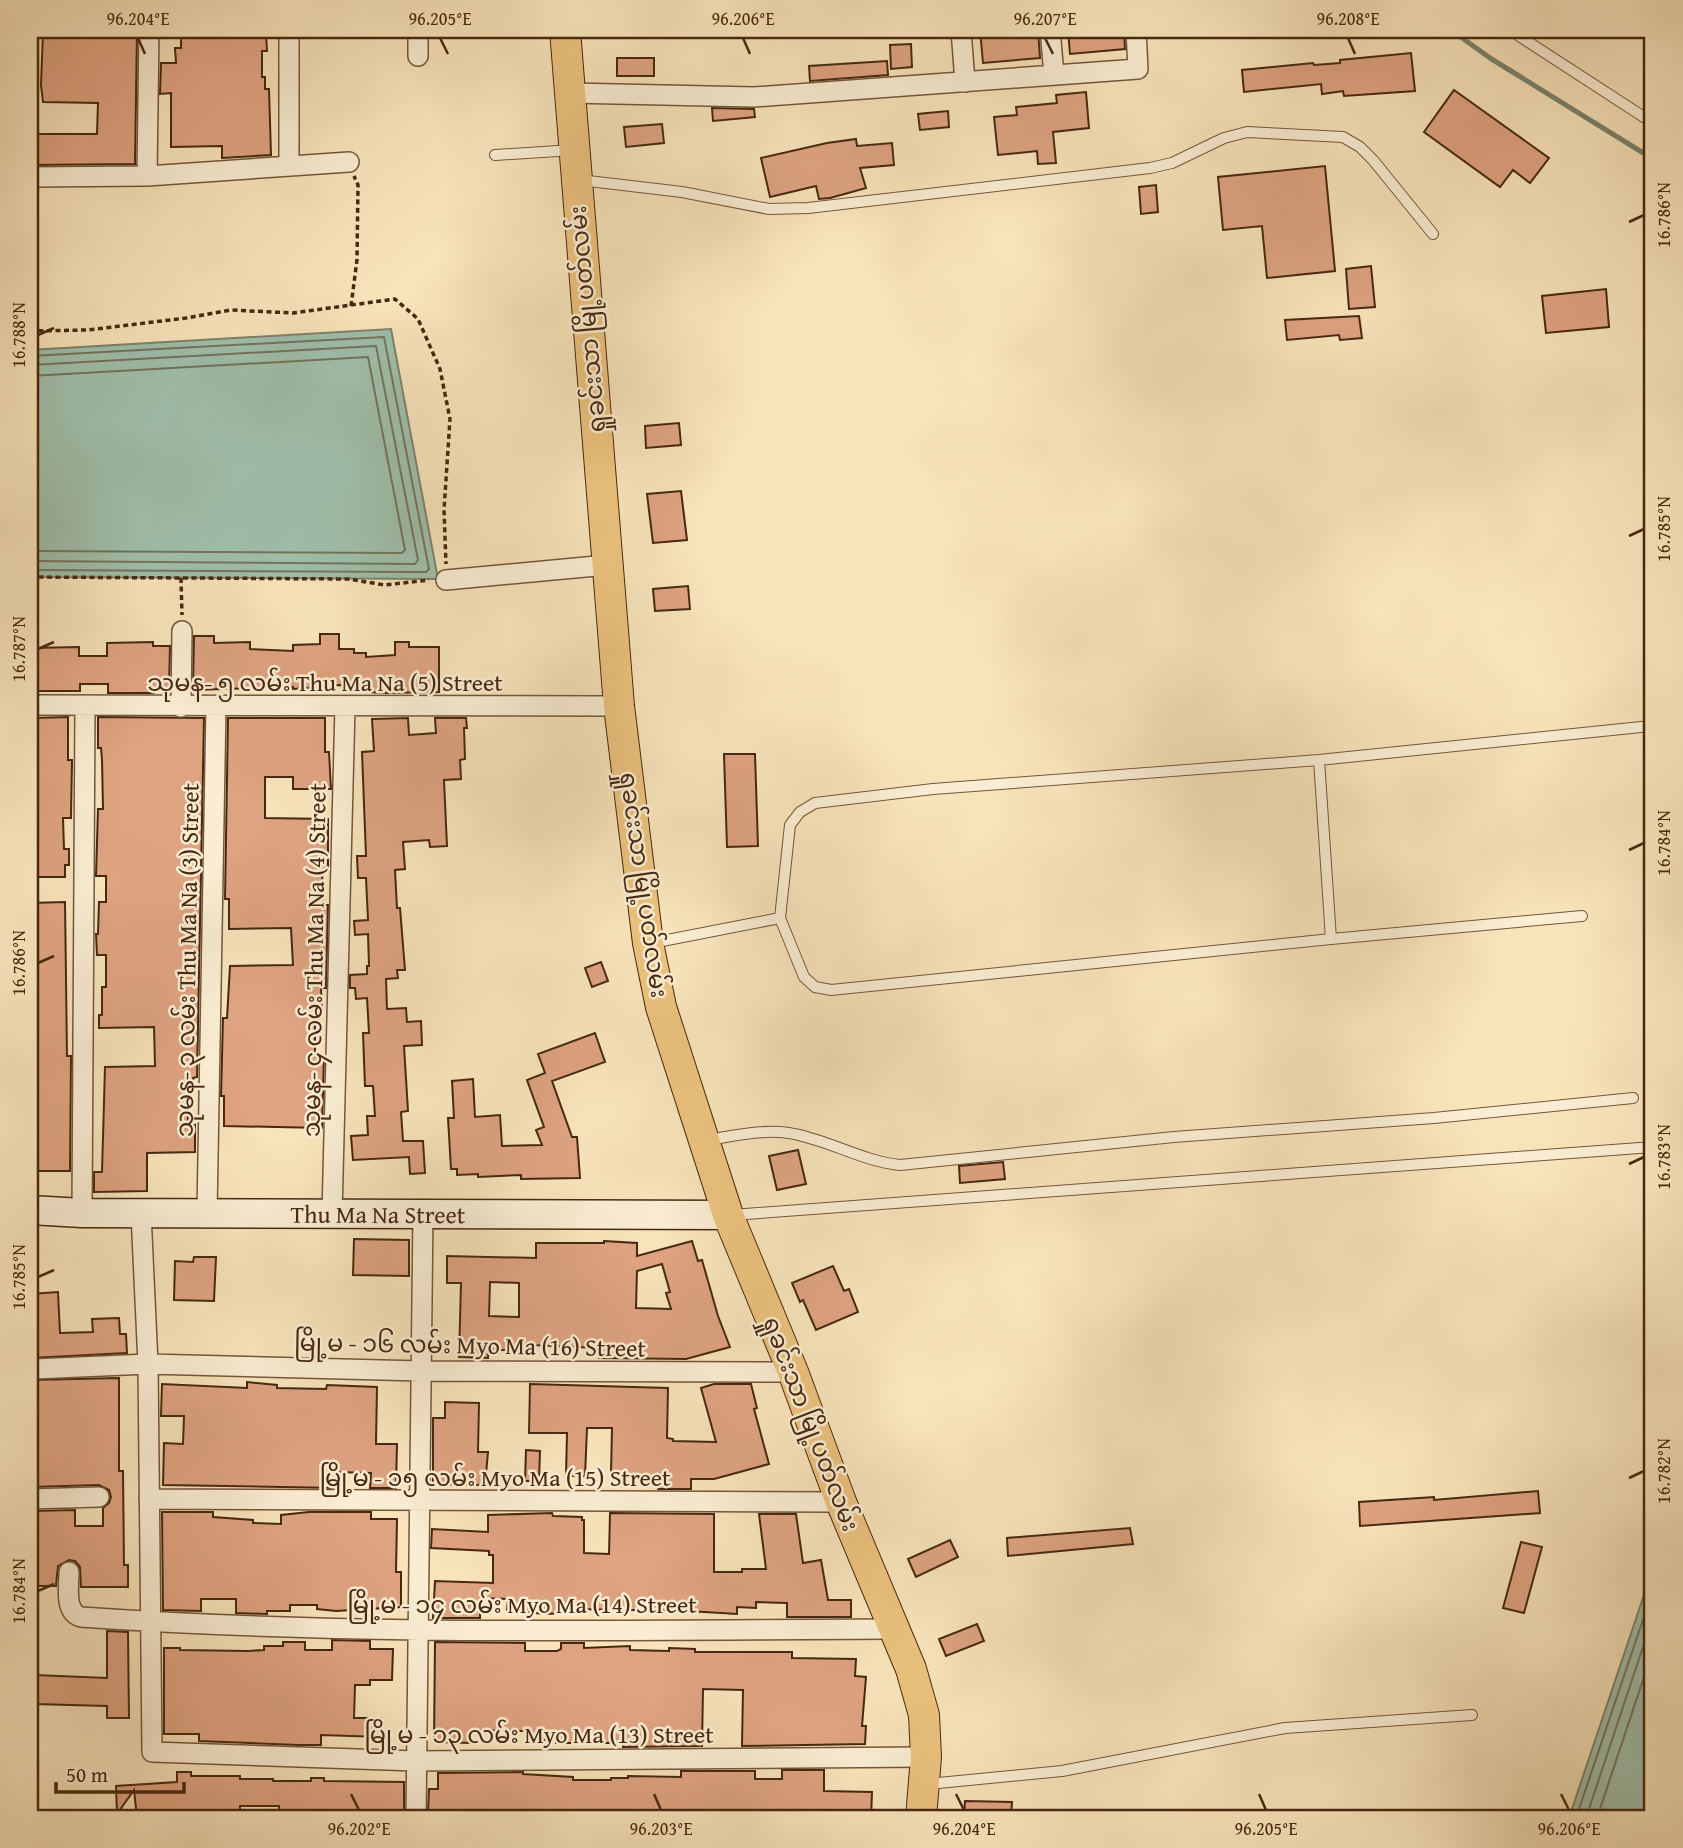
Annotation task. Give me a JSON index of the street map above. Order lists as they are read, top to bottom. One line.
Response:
{"streets":{"main road":["ရှုခင်းသာ မြို့ပတ်လမ်း"],"street":["သုမန- ၅ လမ်း Thu Ma Na (5) Street","သုမန- ၃ လမ်း Thu Ma Na (3) Street","သုမန- ၄ လမ်း Thu Ma Na (4) Street","Thu Ma Na Street","မြို့မ - ၁၆ လမ်း Myo Ma (16) Street","မြို့မ - ၁၅ လမ်း Myo Ma (15) Street","မြို့မ - ၁၄ လမ်း Myo Ma (14) Street","မြို့မ - ၁၃ လမ်း Myo Ma (13) Street"]},"crossings":[["ရှုခင်းသာ မြို့ပတ်လမ်း","သုမန- ၅ လမ်း Thu Ma Na (5) Street"],["ရှုခင်းသာ မြို့ပတ်လမ်း","Thu Ma Na Street"],["ရှုခင်းသာ မြို့ပတ်လမ်း","မြို့မ - ၁၆ လမ်း Myo Ma (16) Street"],["ရှုခင်းသာ မြို့ပတ်လမ်း","မြို့မ - ၁၅ လမ်း Myo Ma (15) Street"],["ရှုခင်းသာ မြို့ပတ်လမ်း","မြို့မ - ၁၄ လမ်း Myo Ma (14) Street"],["ရှုခင်းသာ မြို့ပတ်လမ်း","မြို့မ - ၁၃ လမ်း Myo Ma (13) Street"],["သုမန- ၅ လမ်း Thu Ma Na (5) Street","သုမန- ၃ လမ်း Thu Ma Na (3) Street"],["သုမန- ၅ လမ်း Thu Ma Na (5) Street","သုမန- ၄ လမ်း Thu Ma Na (4) Street"],["သုမန- ၃ လမ်း Thu Ma Na (3) Street","Thu Ma Na Street"],["သုမန- ၄ လမ်း Thu Ma Na (4) Street","Thu Ma Na Street"],["မြို့မ - ၁၄ လမ်း Myo Ma (14) Street","မြို့မ - ၁၃ လမ်း Myo Ma (13) Street"]],"scale_bar":"50 m","coordinates":["96.204°E","96.205°E","96.206°E","96.207°E","96.208°E","16.786°N","16.788°N","16.785°N","16.787°N","16.784°N","16.783°N","16.782°N","96.202°E","96.203°E"]}
